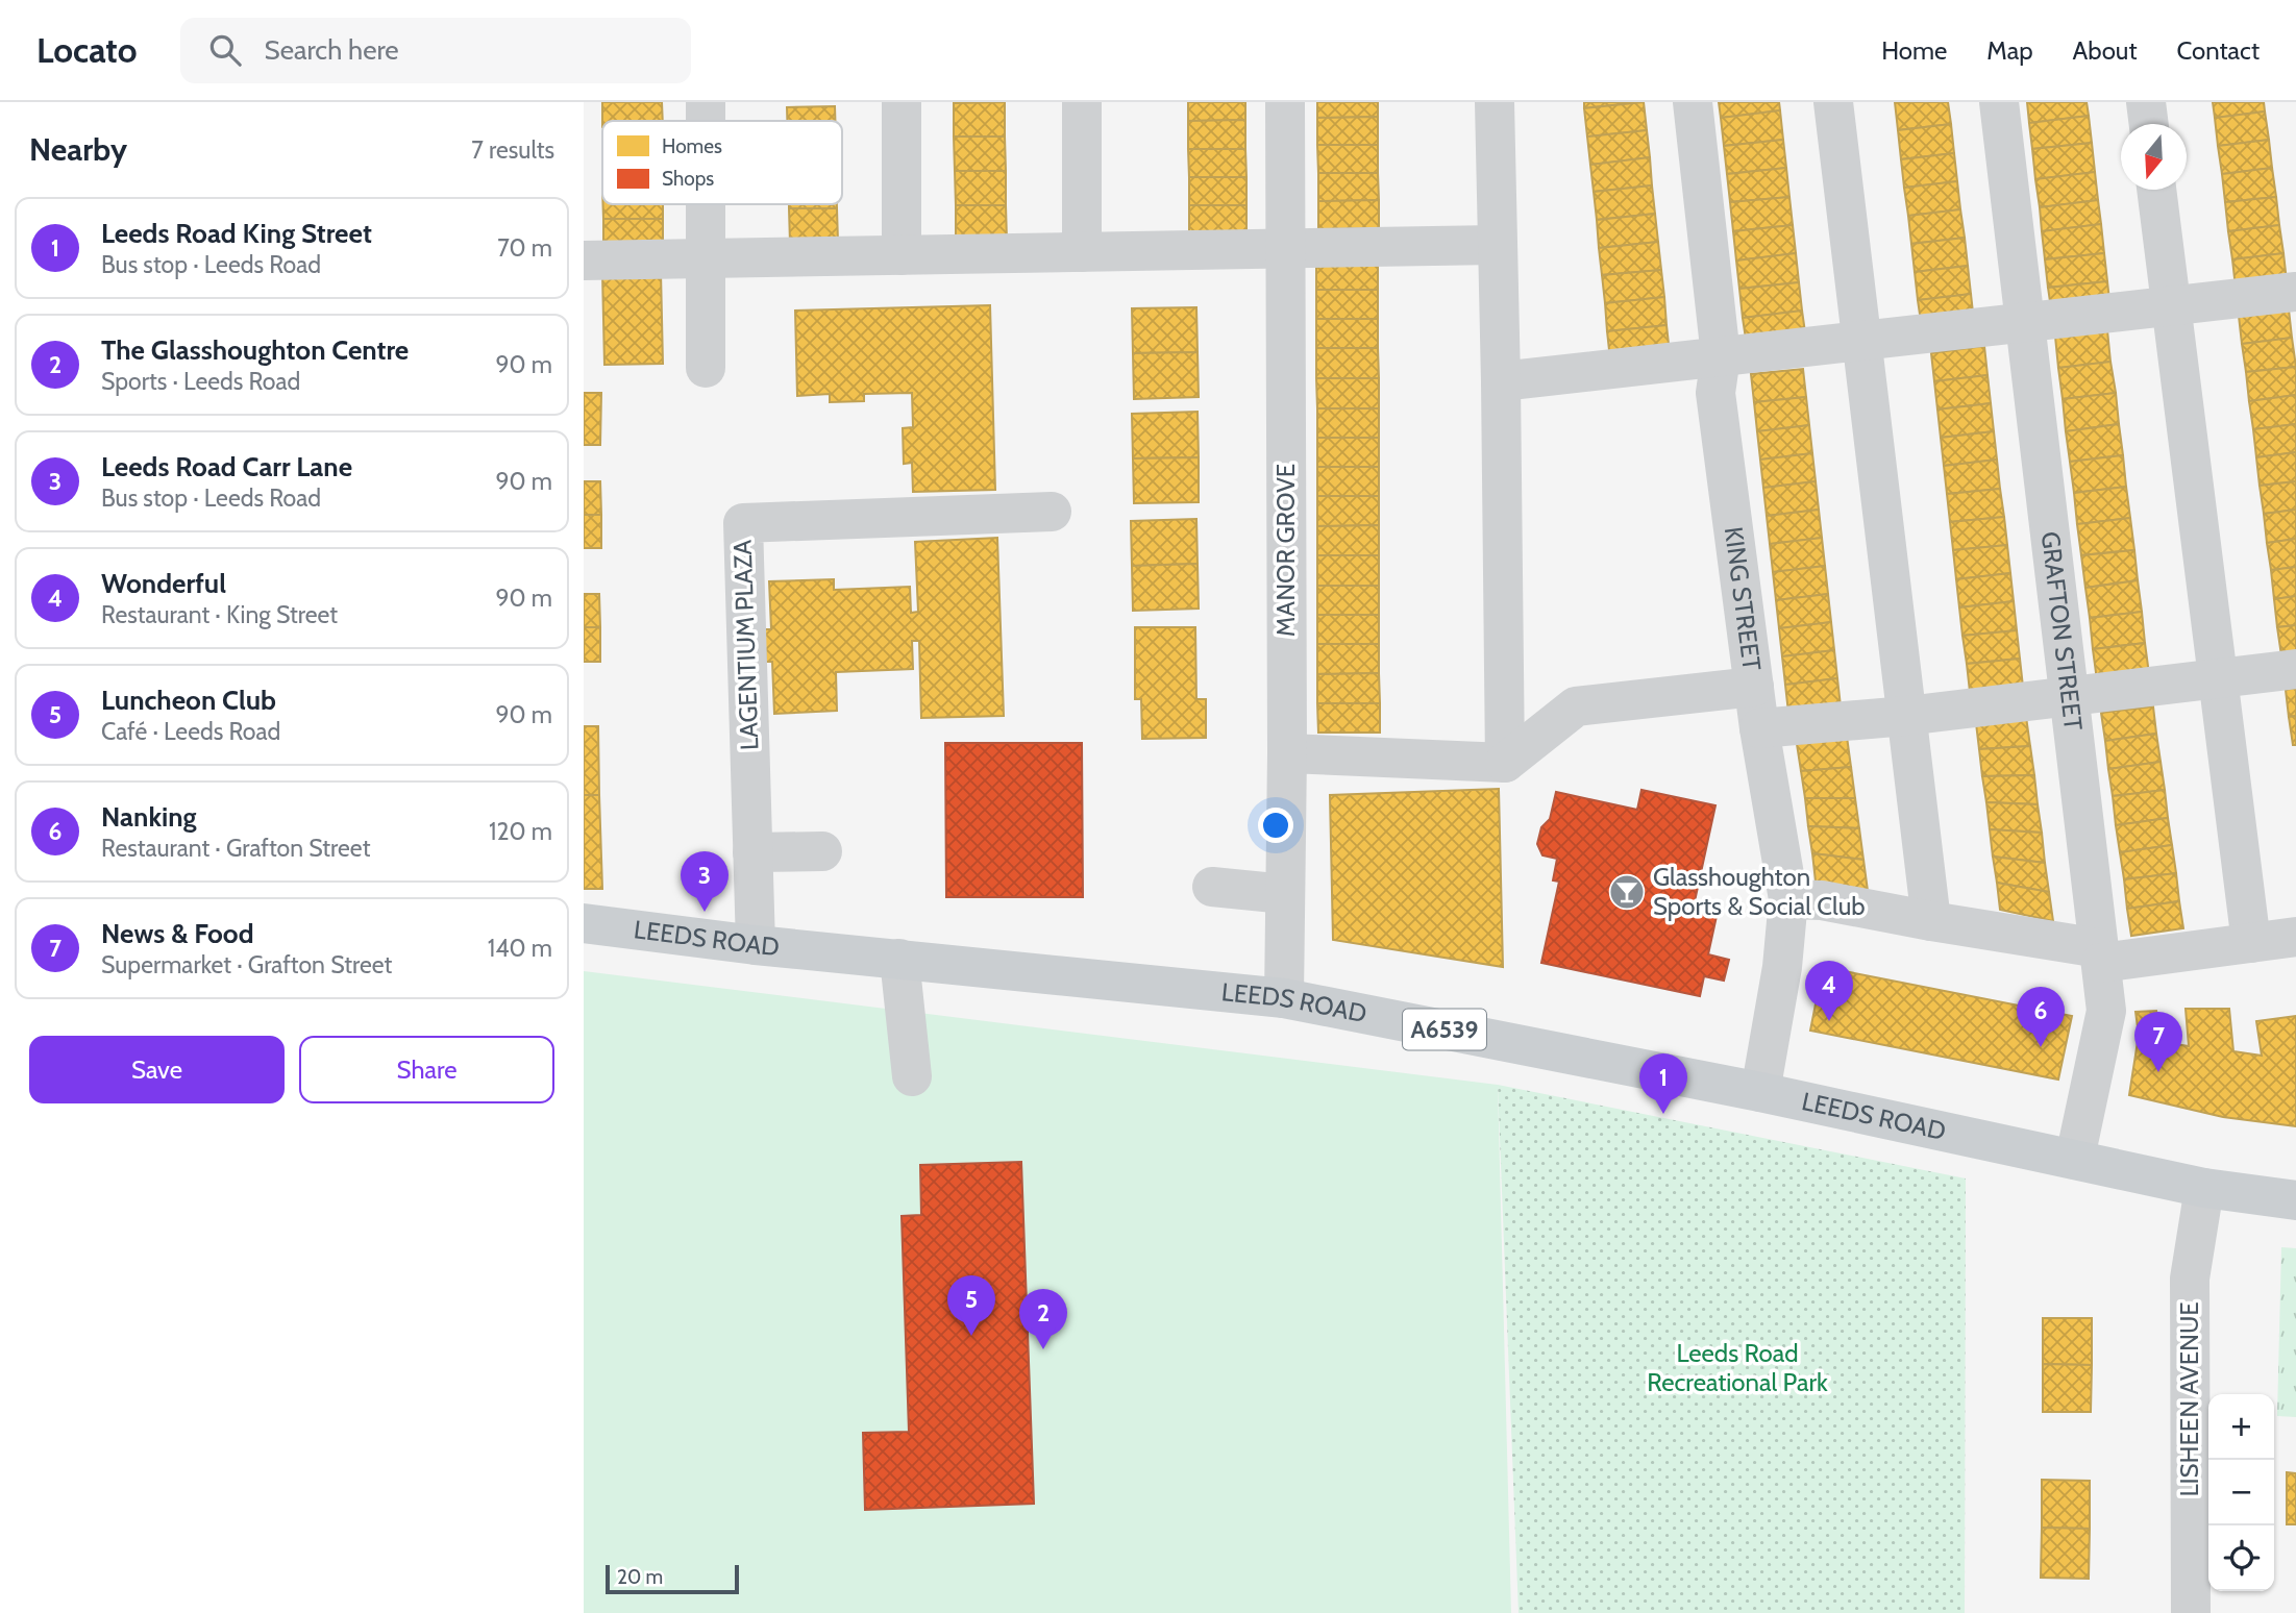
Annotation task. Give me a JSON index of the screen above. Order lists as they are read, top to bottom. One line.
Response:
{"streets":{"main road":["LEEDS ROAD","A6539"],"street":["MANOR GROVE","KING STREET","GRAFTON STREET","LAGENTIUM PLAZA","LISHEEN AVENUE"]},"crossings":[["MANOR GROVE","LEEDS ROAD"],["KING STREET","LEEDS ROAD"],["GRAFTON STREET","LEEDS ROAD"],["LAGENTIUM PLAZA","LEEDS ROAD"],["LEEDS ROAD","LISHEEN AVENUE"]],"parks":["Leeds Road Recreational Park"],"places":{"bar":["Glasshoughton Sports & Social Club"]},"legend":["Homes","Shops"],"scale_bar":"20 m","north":"bottom","page":{"header":"Locato","search":"Search here","nav":["Home","Map","About","Contact"],"heading":["Nearby","7 results"],"list":[{"mark":"1","name":"Leeds Road King Street","note":"Bus stop · Leeds Road","value":"70 m"},{"mark":"2","name":"The Glasshoughton Centre","note":"Sports · Leeds Road","value":"90 m"},{"mark":"3","name":"Leeds Road Carr Lane","note":"Bus stop · Leeds Road","value":"90 m"},{"mark":"4","name":"Wonderful","note":"Restaurant · King Street","value":"90 m"},{"mark":"5","name":"Luncheon Club","note":"Café · Leeds Road","value":"90 m"},{"mark":"6","name":"Nanking","note":"Restaurant · Grafton Street","value":"120 m"},{"mark":"7","name":"News & Food","note":"Supermarket · Grafton Street","value":"140 m"}],"pins":["3","4","6","7","1","5","2"],"buttons":["Save","Share"],"map_buttons":["+","−"],"scale":"20 m"}}
